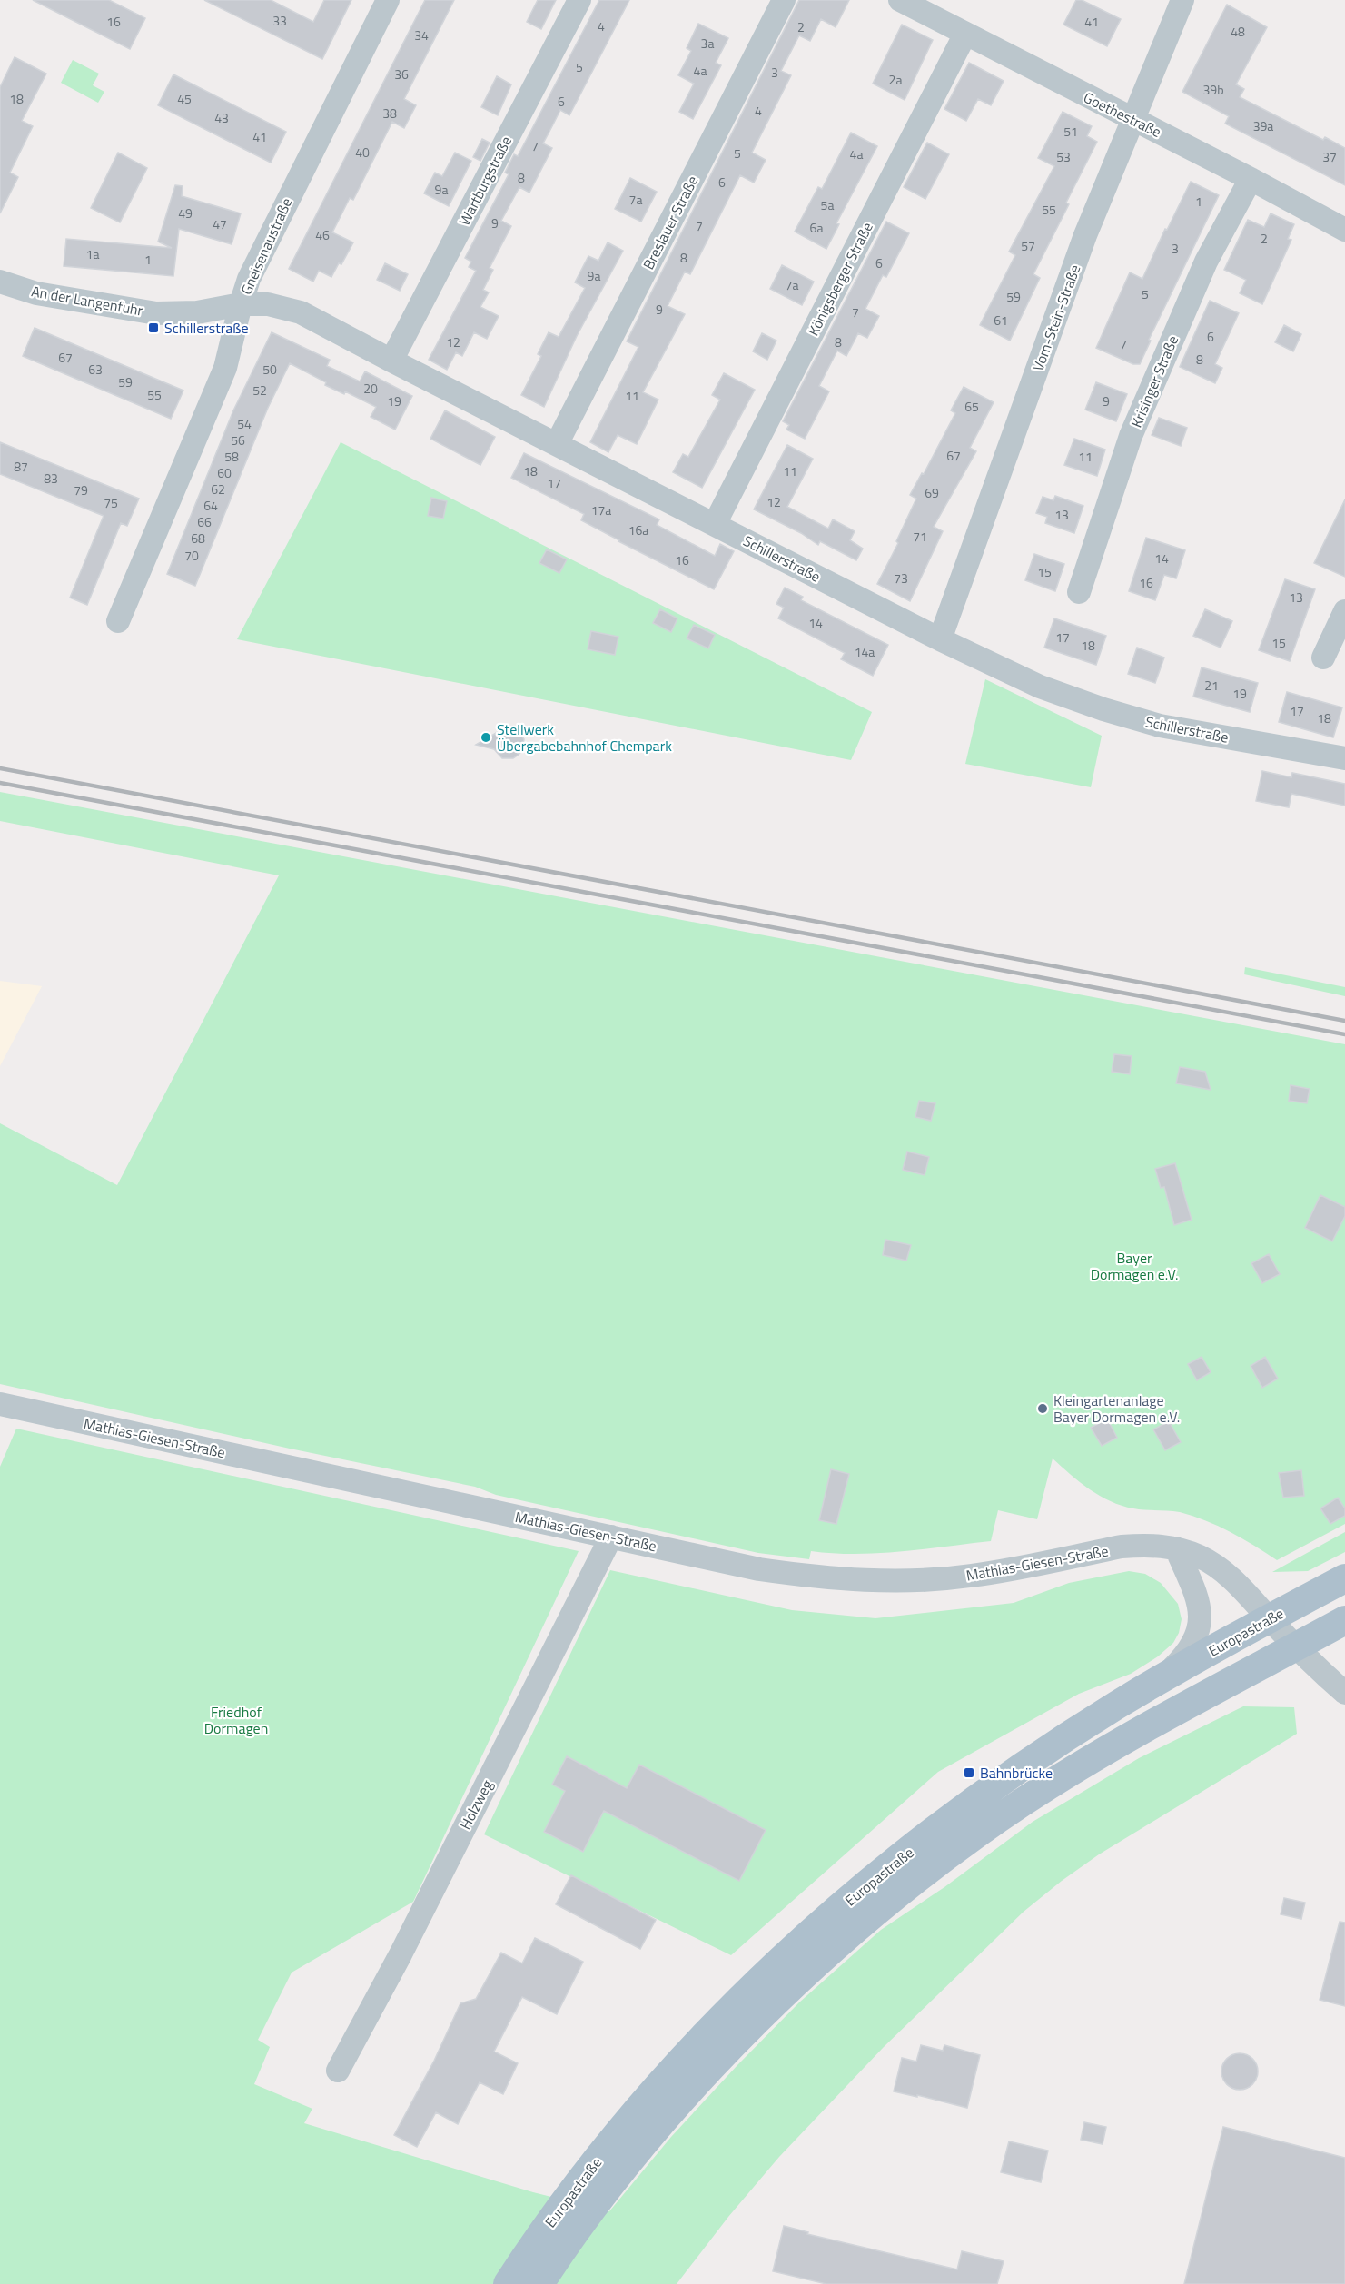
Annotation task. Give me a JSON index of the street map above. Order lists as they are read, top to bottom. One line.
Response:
{"streets":{"main road":["Europastraße"],"street":["Goethestraße","Wartburgstraße","Breslauer Straße","Gneisenaustraße","Königsberger Straße","An der Langenfuhr","Vom-Stein-Straße","Krisinger Straße","Schillerstraße","Mathias-Giesen-Straße","Holzweg"]},"crossings":[["Goethestraße","Königsberger Straße"],["Goethestraße","Vom-Stein-Straße"],["Goethestraße","Krisinger Straße"],["Wartburgstraße","Schillerstraße"],["Breslauer Straße","Schillerstraße"],["Gneisenaustraße","An der Langenfuhr"],["Gneisenaustraße","Schillerstraße"],["Königsberger Straße","Schillerstraße"],["An der Langenfuhr","Schillerstraße"],["Vom-Stein-Straße","Schillerstraße"],["Mathias-Giesen-Straße","Europastraße"],["Mathias-Giesen-Straße","Holzweg"]],"parks":["Bayer Dormagen e.V.","Friedhof Dormagen"],"places":{"transit":["Schillerstraße","Bahnbrücke"],"other":["Stellwerk Übergabebahnhof Chempark","Kleingartenanlage Bayer Dormagen e.V."]},"house_numbers":["33","16","41","4","2","48","34","3a","5","4a","3","36","2a","39b","18","45","6","4","38","43","39a","51","41","7","40","5","4a","53","37","8","6","9a","7a","1","5a","55","49","9","47","7","6a","46","2","57","3","1a","8","1","6","9a","7a","5","59","9","7","61","6","12","8","7","67","8","63","50","59","20","52","55","11","19","9","65","54","56","67","58","11","87","18","11","60","83","17","62","79","69","12","75","64","17a","13","66","16a","71","68","70","14","16","15","73","16","13","14","17","15","18","14a","21","19","17","18"]}
